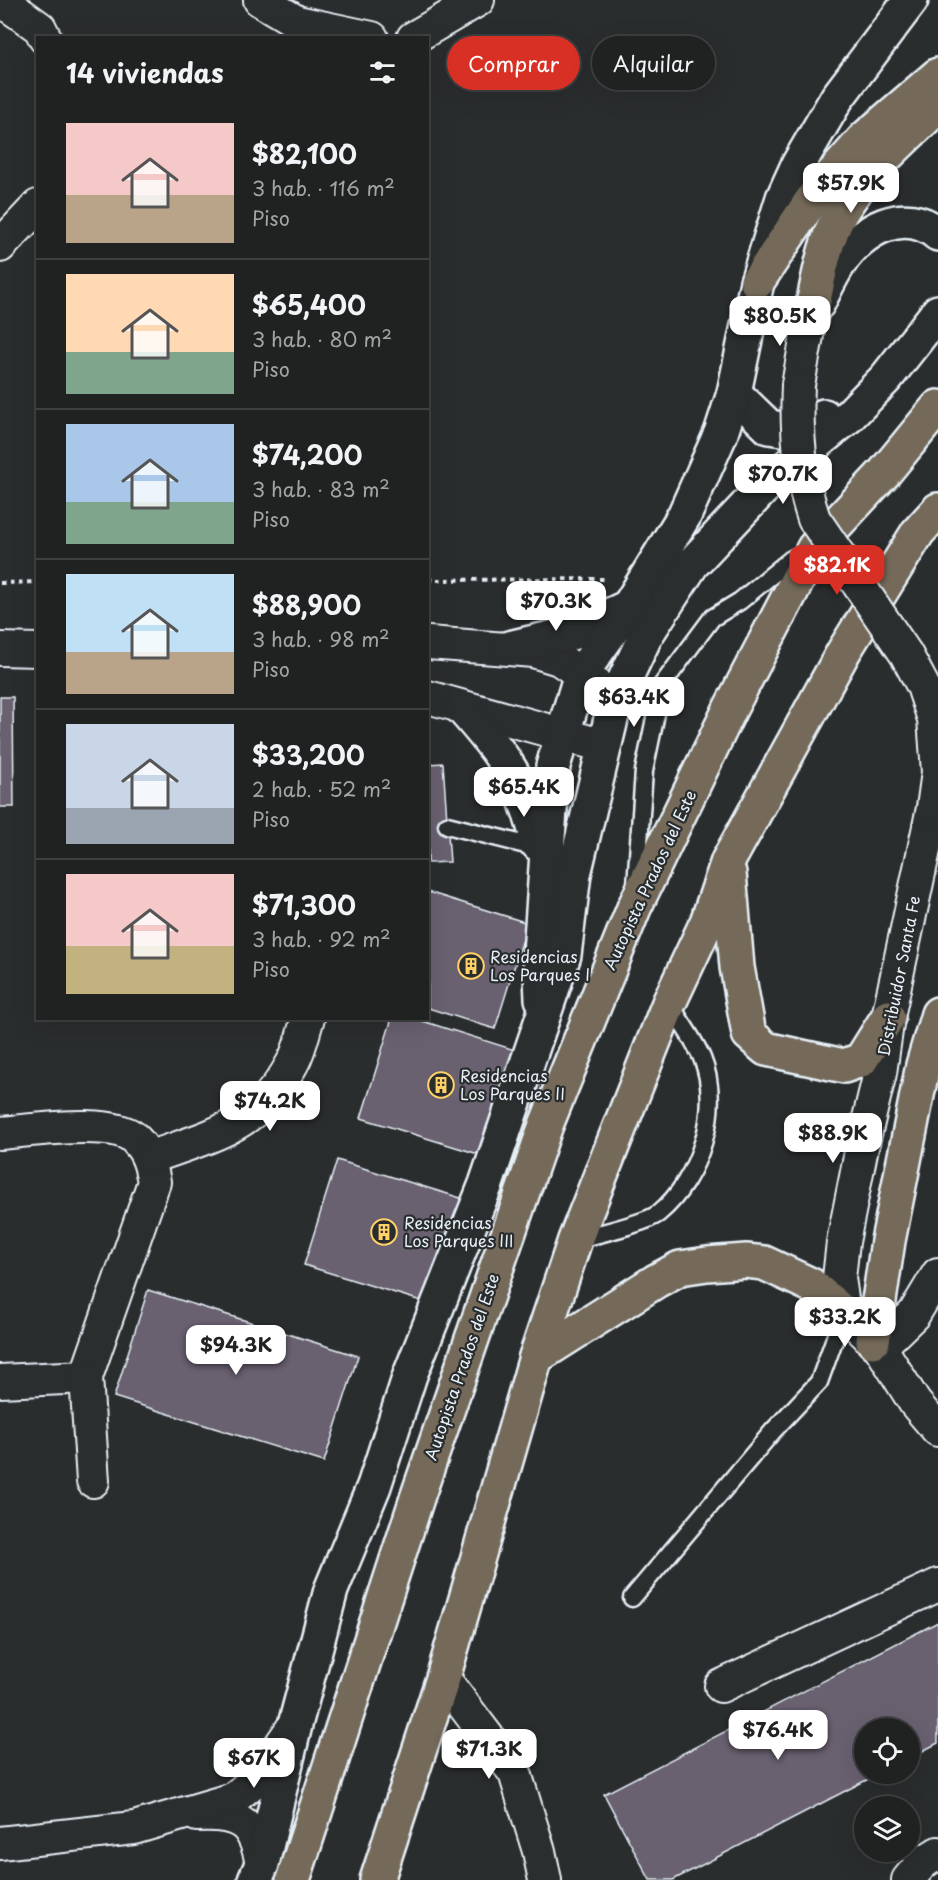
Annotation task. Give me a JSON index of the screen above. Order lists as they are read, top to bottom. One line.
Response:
{"streets":{"highway":["Autopista Prados del Este"],"street":["Distribuidor Santa Fe"]},"places":{"building":["Residencias Los Parques I","Residencias Los Parques II","Residencias Los Parques III"]},"page":{"chip":["Comprar","Alquilar"],"heading":"14 viviendas","list":[{"name":"$82,100","note":"3 hab. · 116 m² · Piso"},{"name":"$65,400","note":"3 hab. · 80 m² · Piso"},{"name":"$74,200","note":"3 hab. · 83 m² · Piso"},{"name":"$88,900","note":"3 hab. · 98 m² · Piso"},{"name":"$33,200","note":"2 hab. · 52 m² · Piso"},{"name":"$71,300","note":"3 hab. · 92 m² · Piso"}],"price":["$57.9K","$80.5K","$70.7K","$82.1K","$70.3K","$63.4K","$65.4K","$74.2K","$88.9K","$33.2K","$94.3K","$76.4K","$71.3K","$67K"]}}
